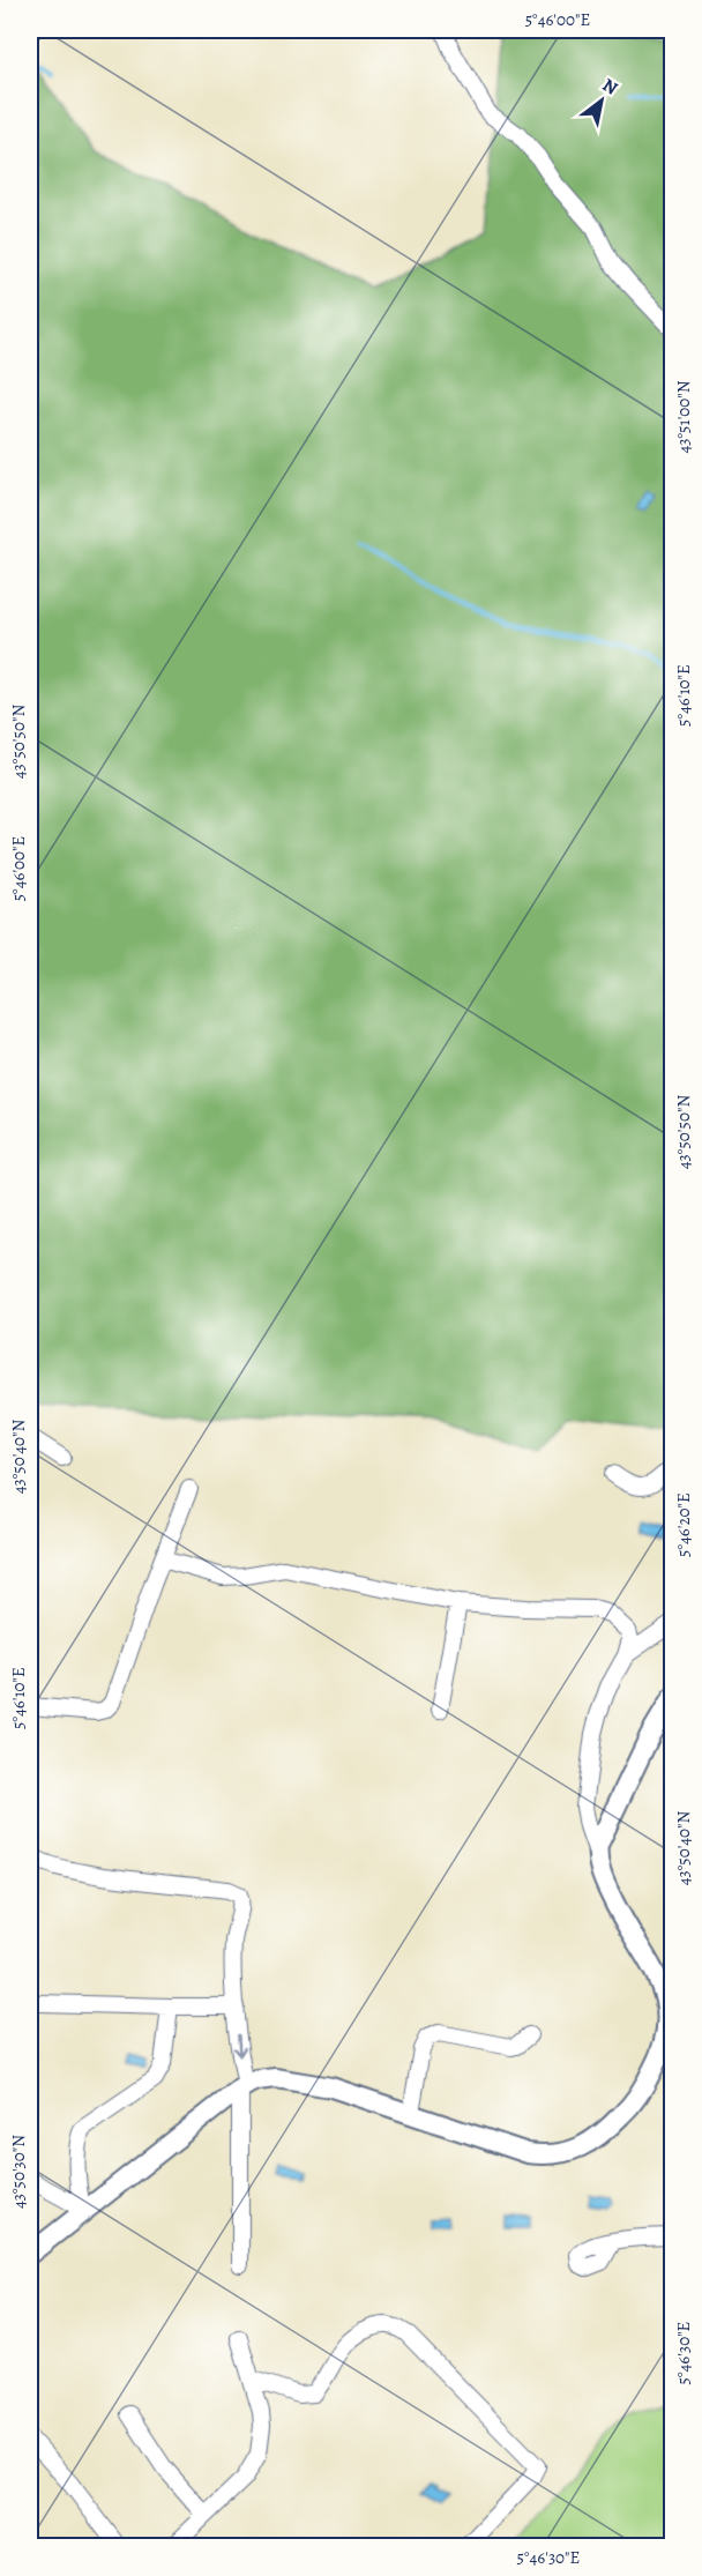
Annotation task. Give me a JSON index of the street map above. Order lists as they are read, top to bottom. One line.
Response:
{"north":"top right","coordinates":["5°46'00\"E","43°51'00\"N","5°46'10\"E","43°50'50\"N","43°50'40\"N","5°46'20\"E","43°50'30\"N","5°46'30\"E"]}
